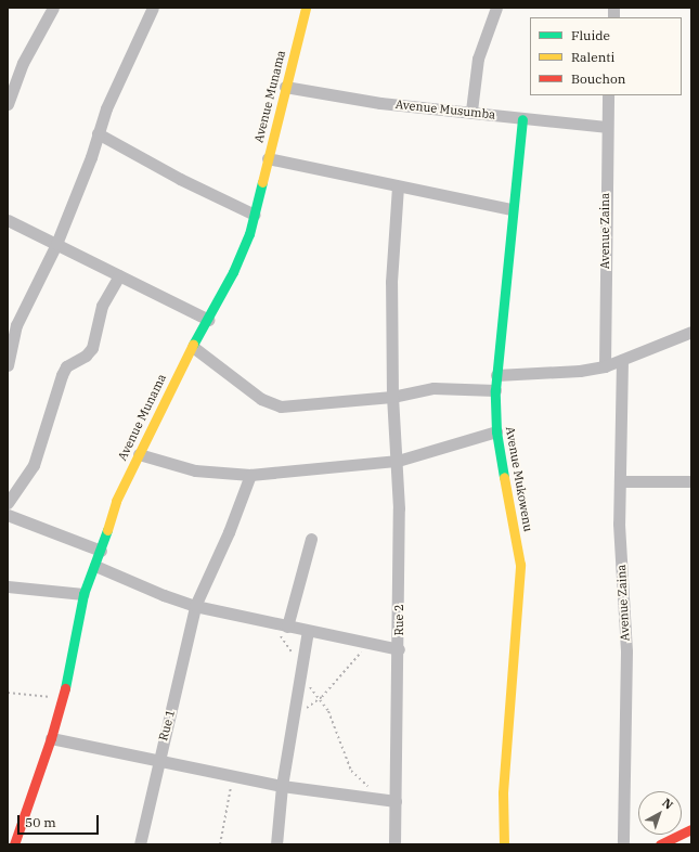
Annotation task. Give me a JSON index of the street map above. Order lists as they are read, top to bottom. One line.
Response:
{"streets":{"street":["Avenue Munama","Avenue Musumba","Avenue Zaina","Avenue Mukowenu","Rue 2","Rue 1"]},"crossings":[["Avenue Munama","Avenue Musumba"],["Avenue Musumba","Avenue Zaina"],["Avenue Musumba","Avenue Mukowenu"]],"legend":["Fluide","Ralenti","Bouchon"],"scale_bar":"50 m","north":"top right"}
